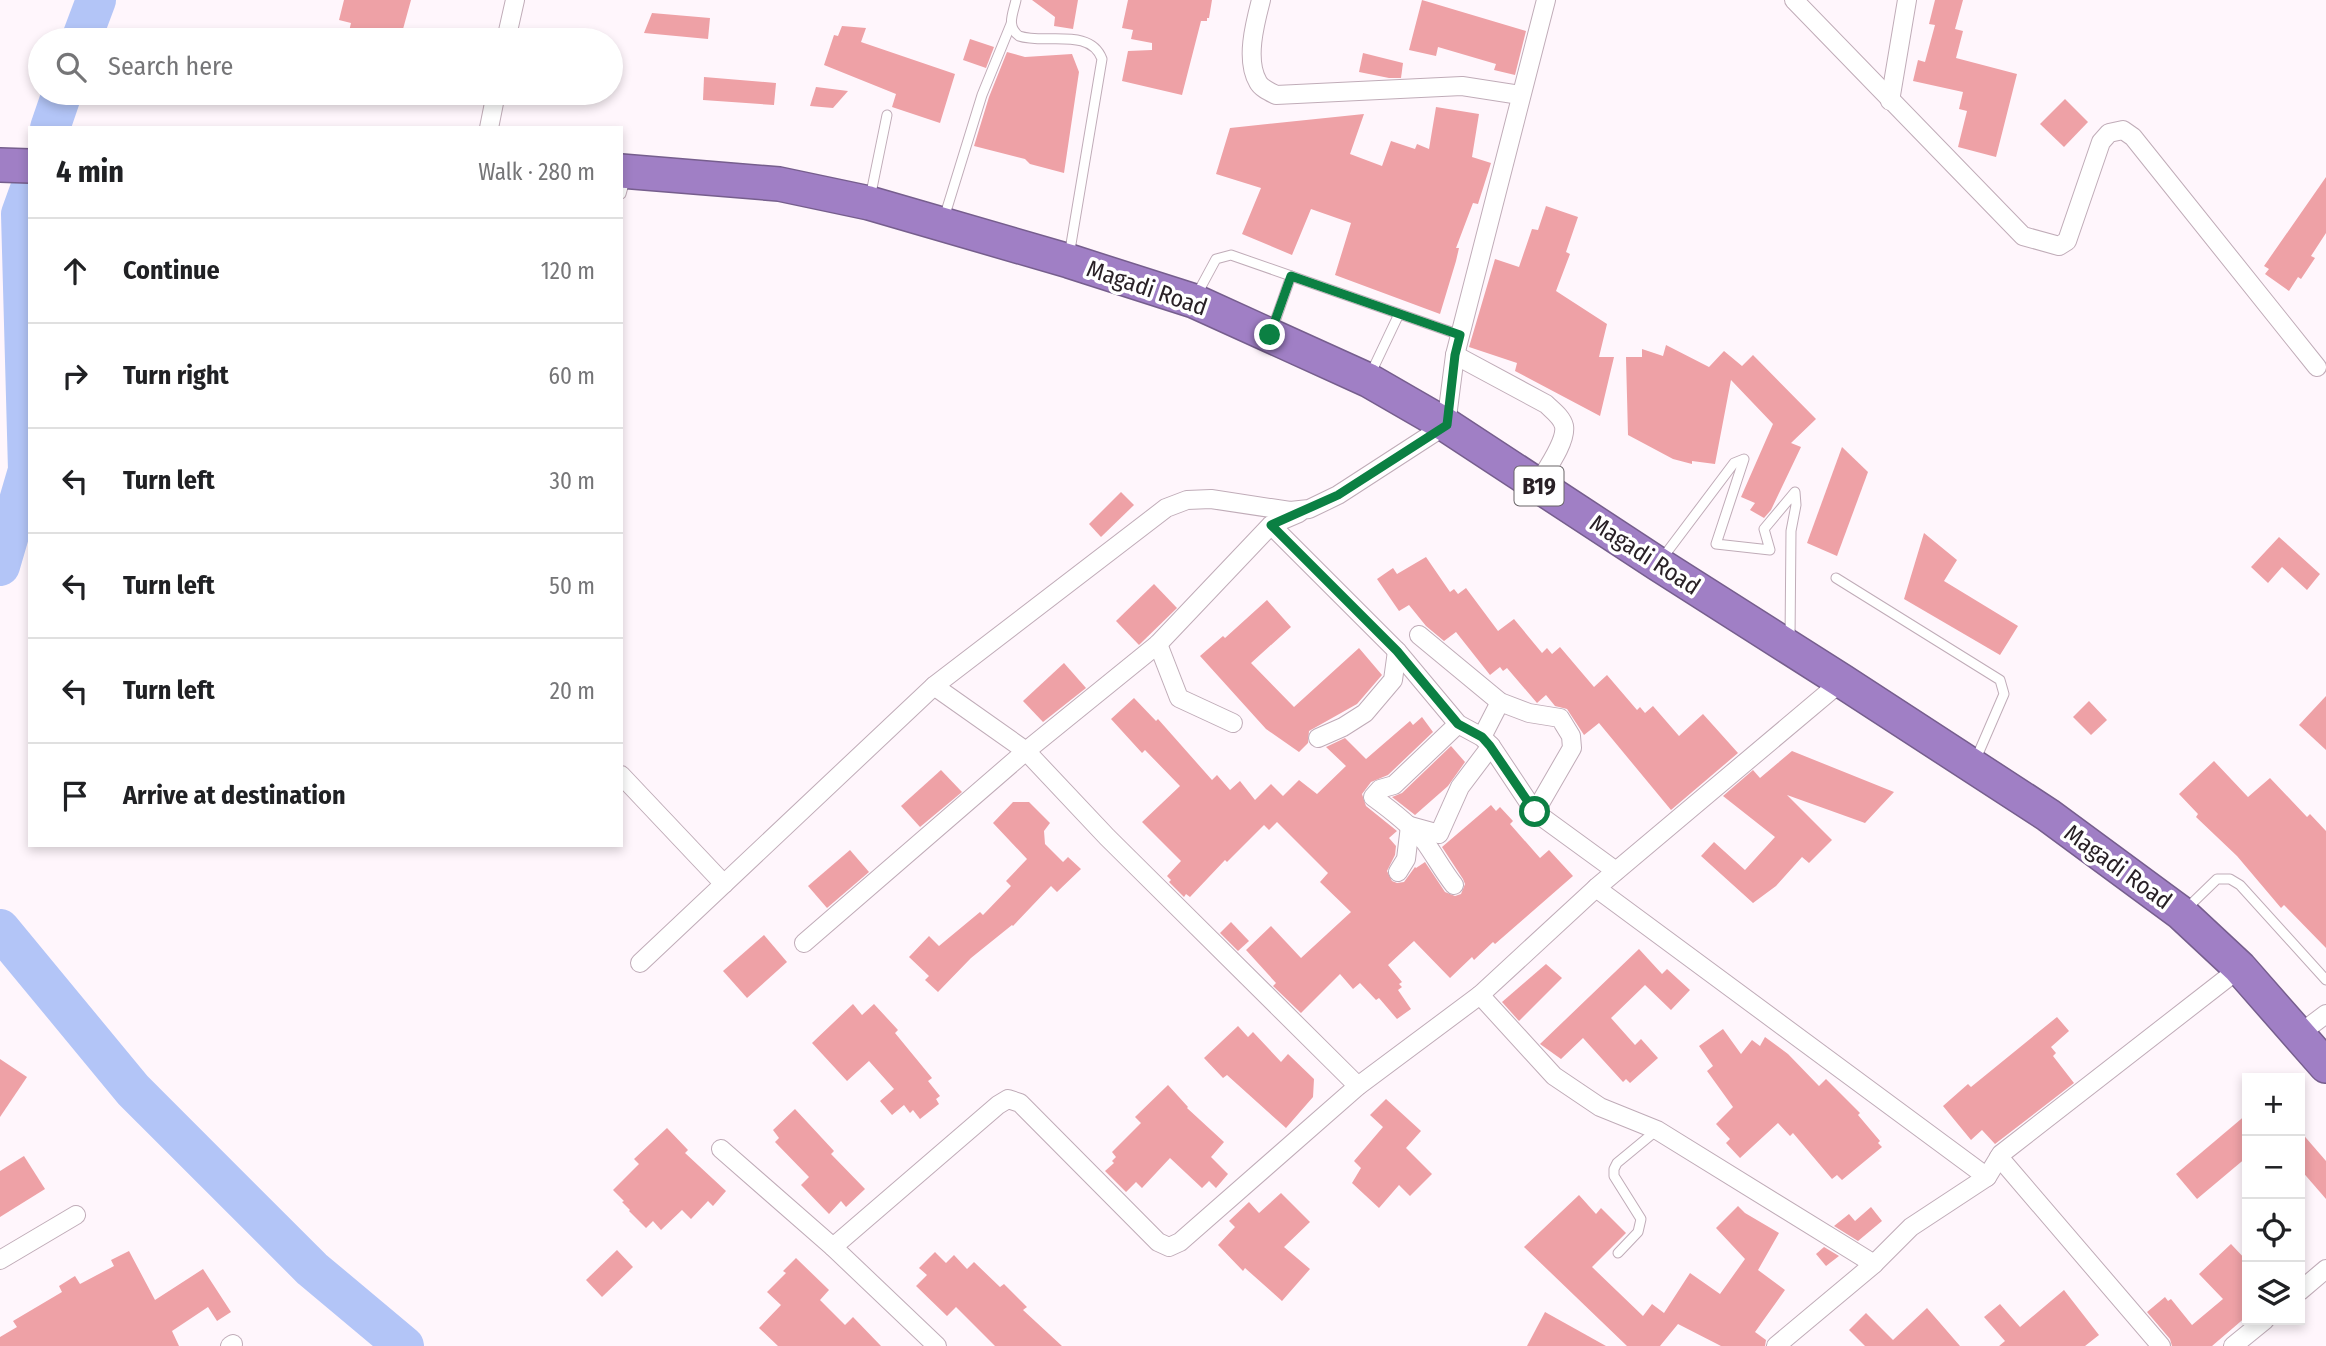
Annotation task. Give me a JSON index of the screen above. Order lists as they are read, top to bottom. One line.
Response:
{"streets":{"highway":["Magadi Road","B19"]},"page":{"search":"Search here","heading":["4 min","Walk · 280 m"],"list":[["Continue","120 m"],["Turn right","60 m"],["Turn left","30 m"],["Turn left","50 m"],["Turn left","20 m"],"Arrive at destination"],"map_buttons":["+","−"]}}
